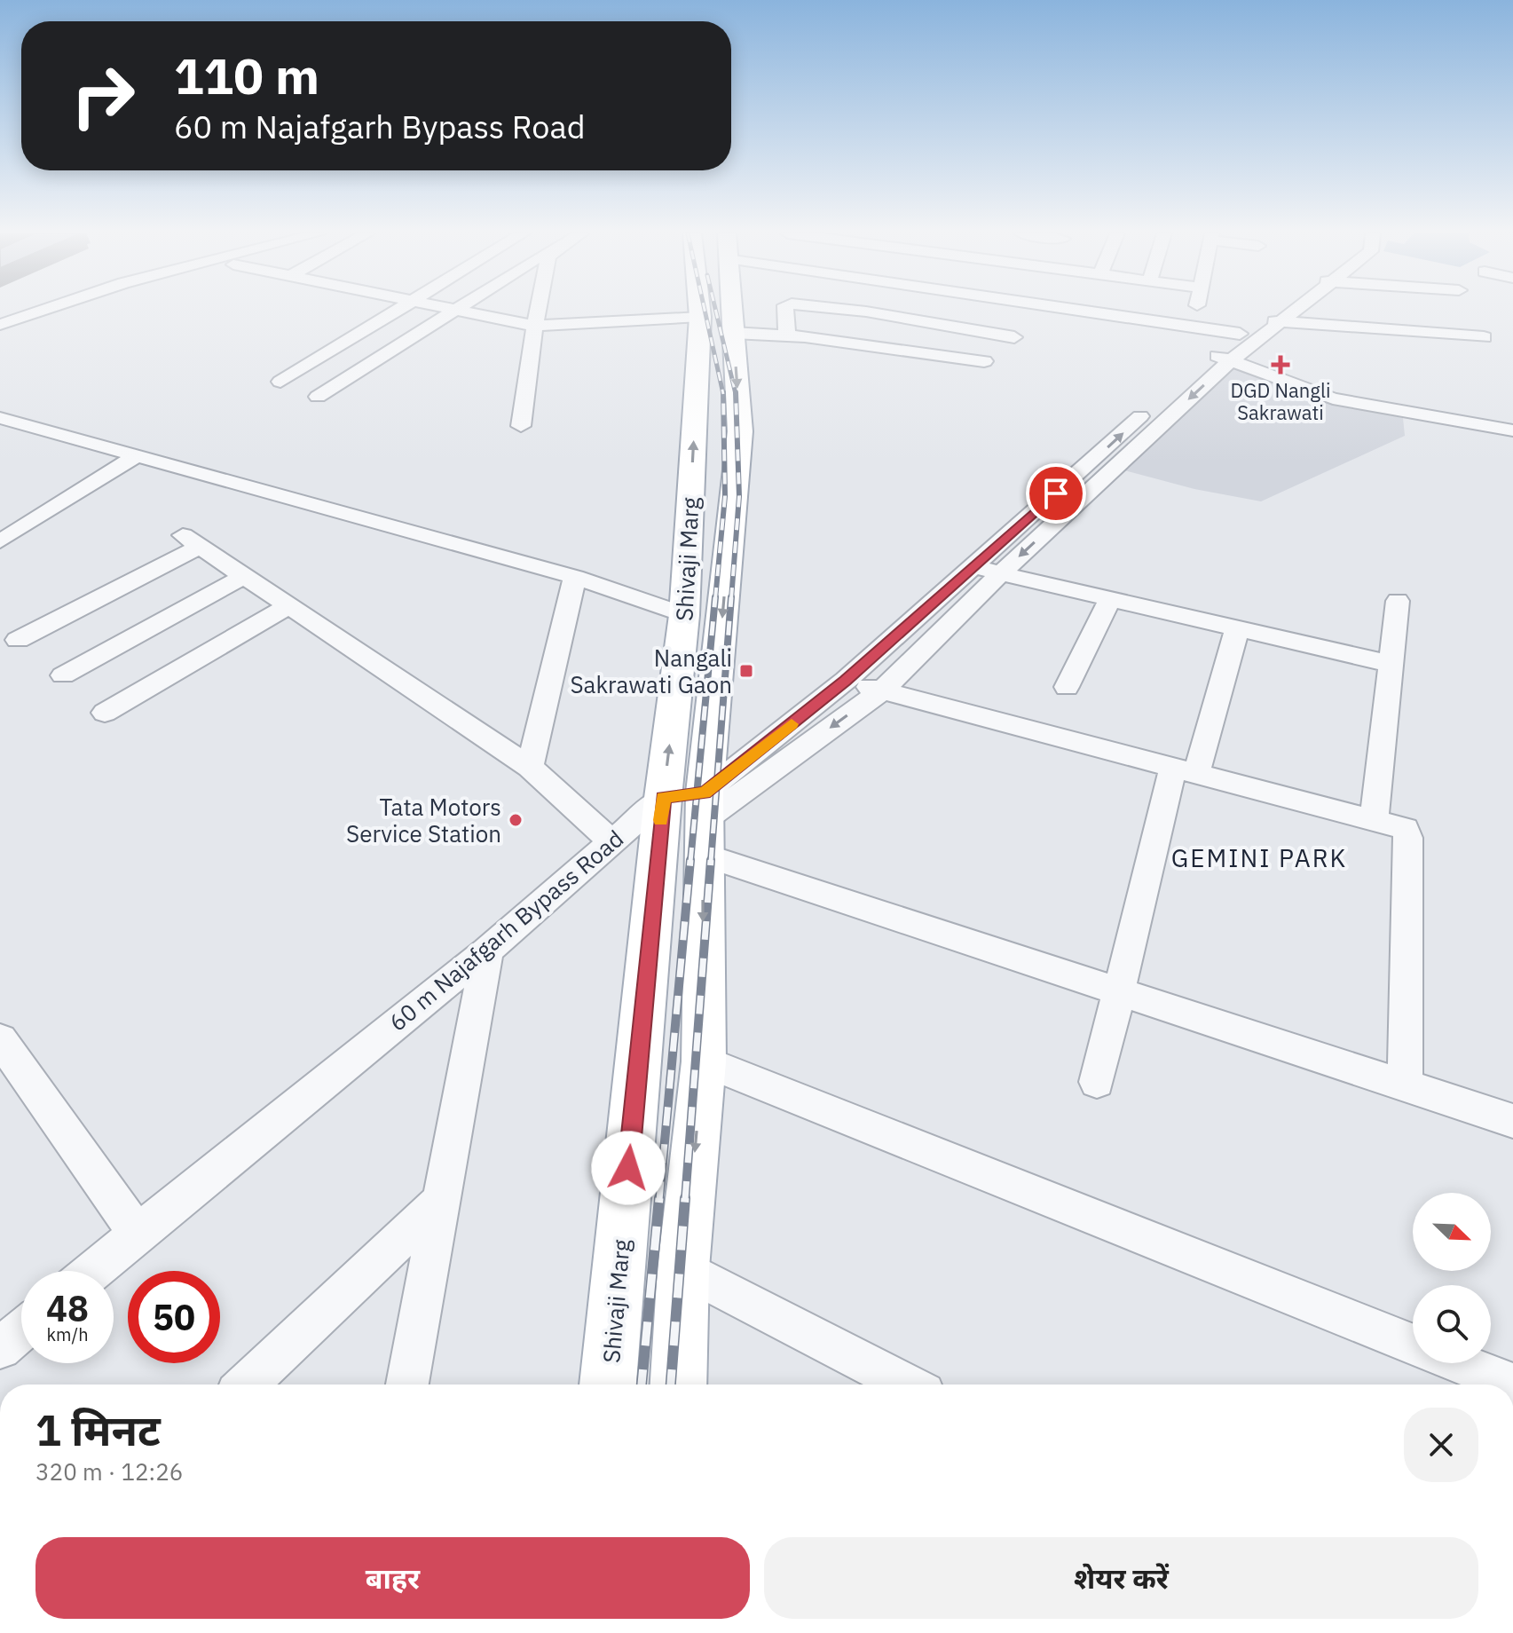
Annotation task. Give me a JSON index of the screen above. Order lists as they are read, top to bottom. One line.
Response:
{"streets":{"main road":["Shivaji Marg","60 m Najafgarh Bypass Road"]},"crossings":[["Shivaji Marg","60 m Najafgarh Bypass Road"]],"districts":["GEMINI PARK"],"places":{"health":["DGD Nangli Sakrawati"],"transit":["Nangali Sakrawati Gaon"],"other":["Tata Motors Service Station"]},"north":"bottom right","page":{"turn":["110 m","60 m Najafgarh Bypass Road"],"speed":"48 km/h","limit":"50","heading":["1 मिनट","320 m · 12:26"],"buttons":["बाहर","शेयर करें"]}}
